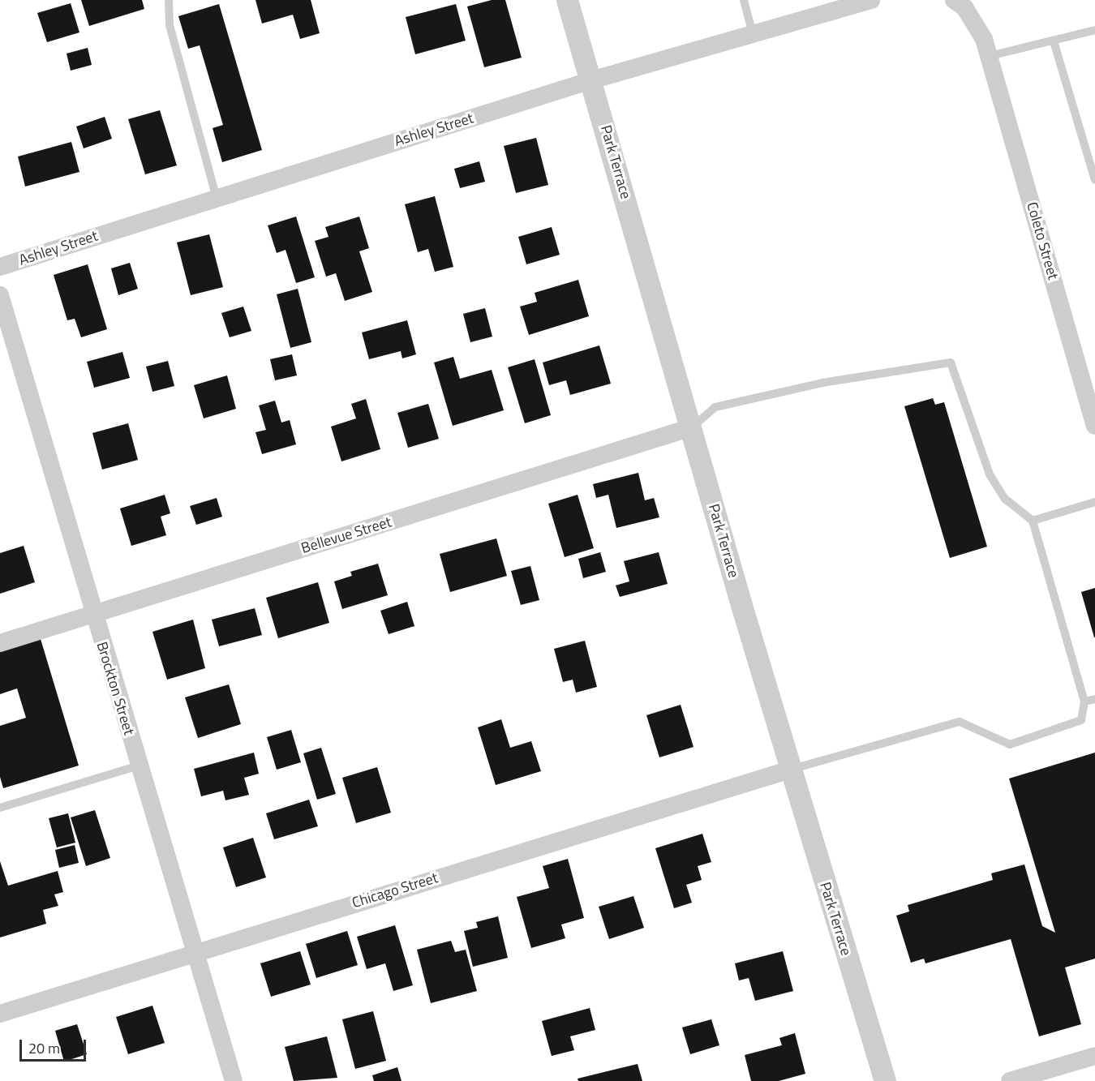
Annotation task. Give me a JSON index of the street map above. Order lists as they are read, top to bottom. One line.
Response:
{"streets":{"street":["Ashley Street","Park Terrace","Coleto Street","Bellevue Street","Brockton Street","Chicago Street"]},"crossings":[["Ashley Street","Park Terrace"],["Park Terrace","Bellevue Street"],["Park Terrace","Chicago Street"],["Bellevue Street","Brockton Street"],["Brockton Street","Chicago Street"]],"scale_bar":"20 m"}
